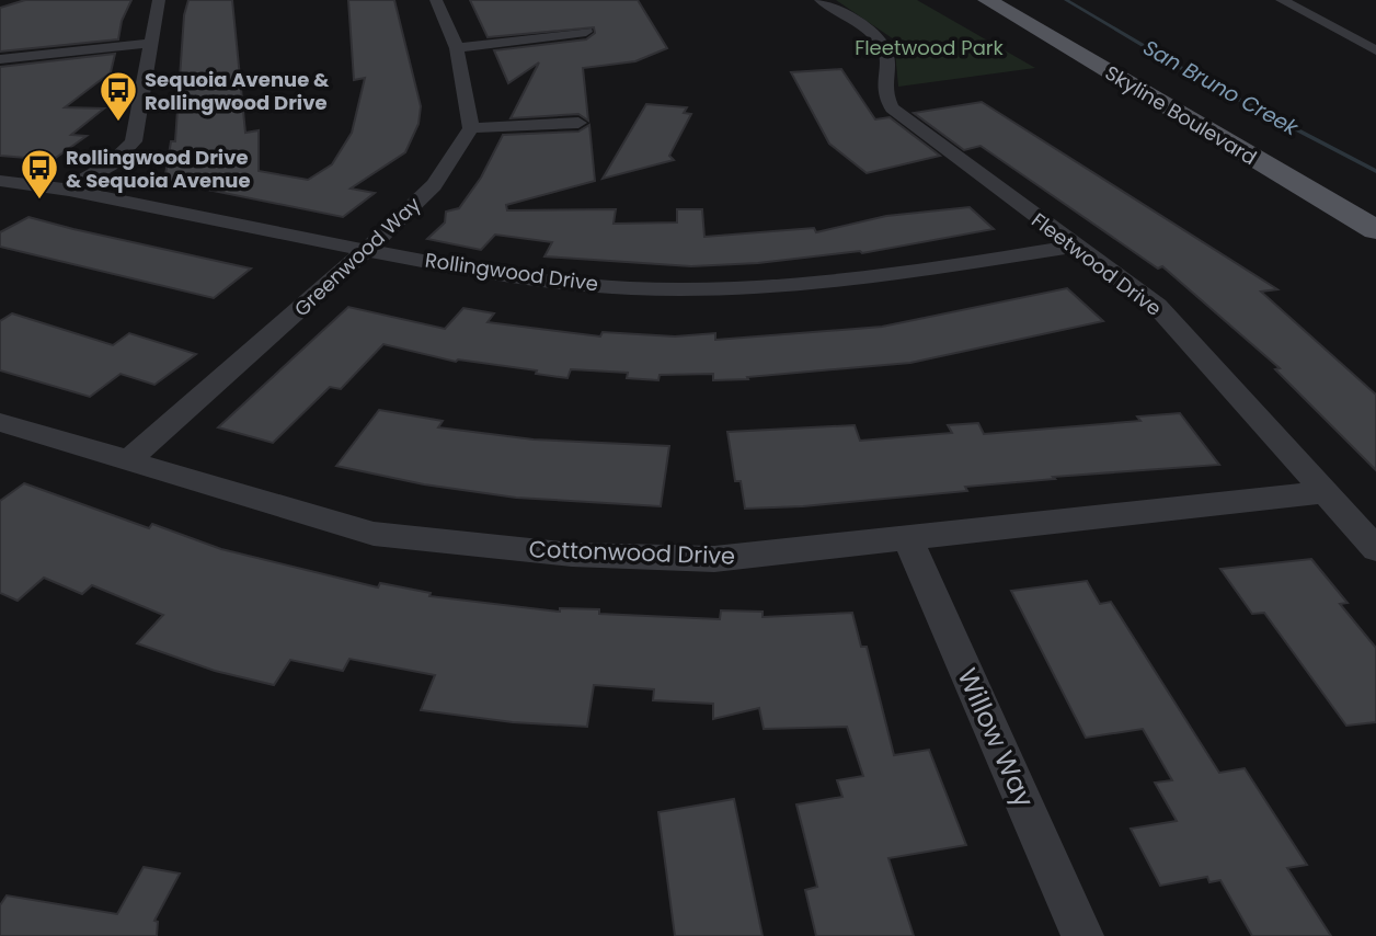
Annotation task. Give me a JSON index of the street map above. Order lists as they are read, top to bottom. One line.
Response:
{"streets":{"main road":["Skyline Boulevard"],"street":["Greenwood Way","Fleetwood Drive","Rollingwood Drive","Cottonwood Drive","Willow Way"]},"crossings":[["Greenwood Way","Rollingwood Drive"],["Greenwood Way","Cottonwood Drive"],["Fleetwood Drive","Rollingwood Drive"],["Fleetwood Drive","Cottonwood Drive"],["Cottonwood Drive","Willow Way"]],"water":["San Bruno Creek"],"parks":["Fleetwood Park"],"places":{"bus stop":["Sequoia Avenue & Rollingwood Drive","Rollingwood Drive & Sequoia Avenue"]}}
